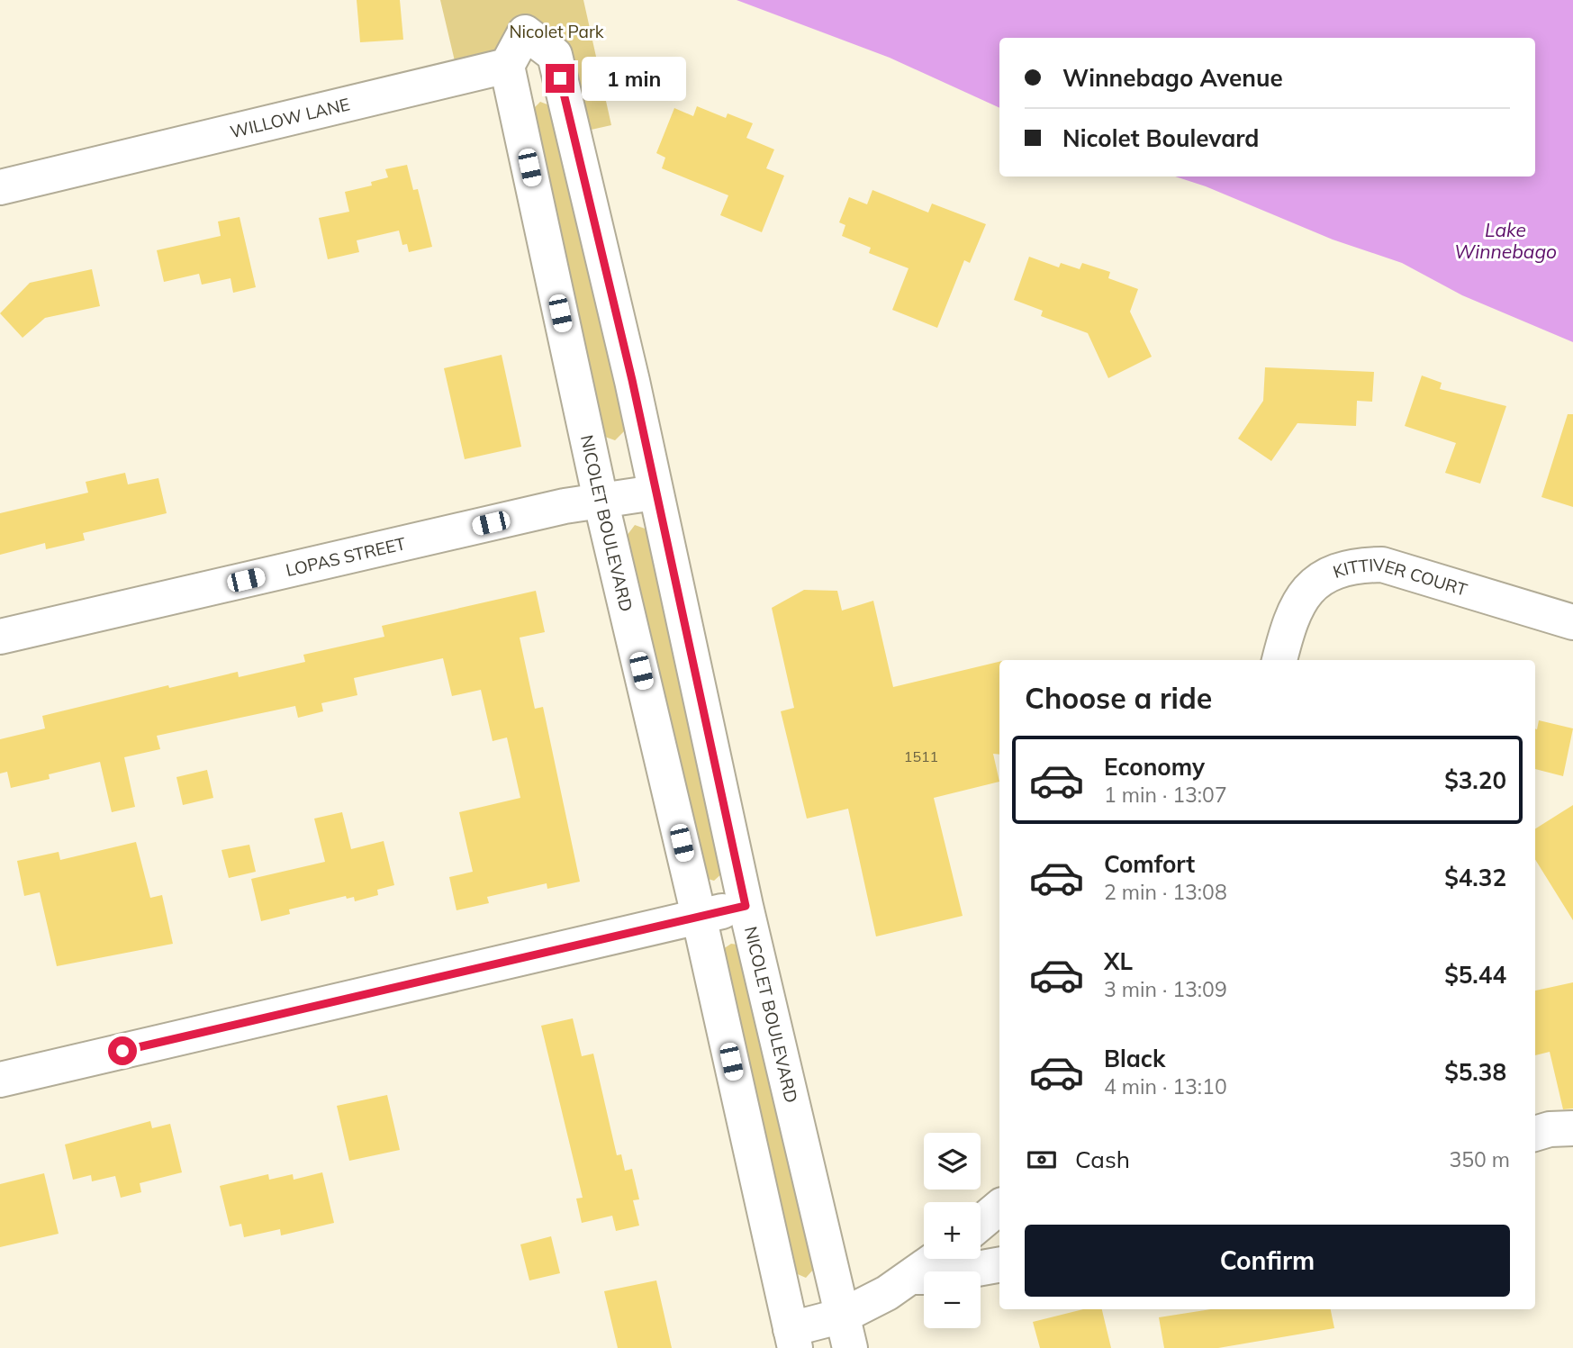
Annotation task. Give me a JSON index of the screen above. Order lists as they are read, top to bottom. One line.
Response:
{"streets":{"street":["WILLOW LANE","NICOLET BOULEVARD","LOPAS STREET","KITTIVER COURT"]},"crossings":[["WILLOW LANE","NICOLET BOULEVARD"],["NICOLET BOULEVARD","LOPAS STREET"]],"water":["Lake Winnebago"],"parks":["Nicolet Park"],"house_numbers":["1511"],"page":{"banner":["Winnebago Avenue","Nicolet Boulevard"],"bubble":"1 min","heading":"Choose a ride","list":[{"name":"Economy","note":"1 min · 13:07","value":"$3.20"},{"name":"Comfort","note":"2 min · 13:08","value":"$4.32"},{"name":"XL","note":"3 min · 13:09","value":"$5.44"},{"name":"Black","note":"4 min · 13:10","value":"$5.38"}],"pay":["Cash","350 m"],"map_buttons":["+","−"],"buttons":"Confirm"}}
